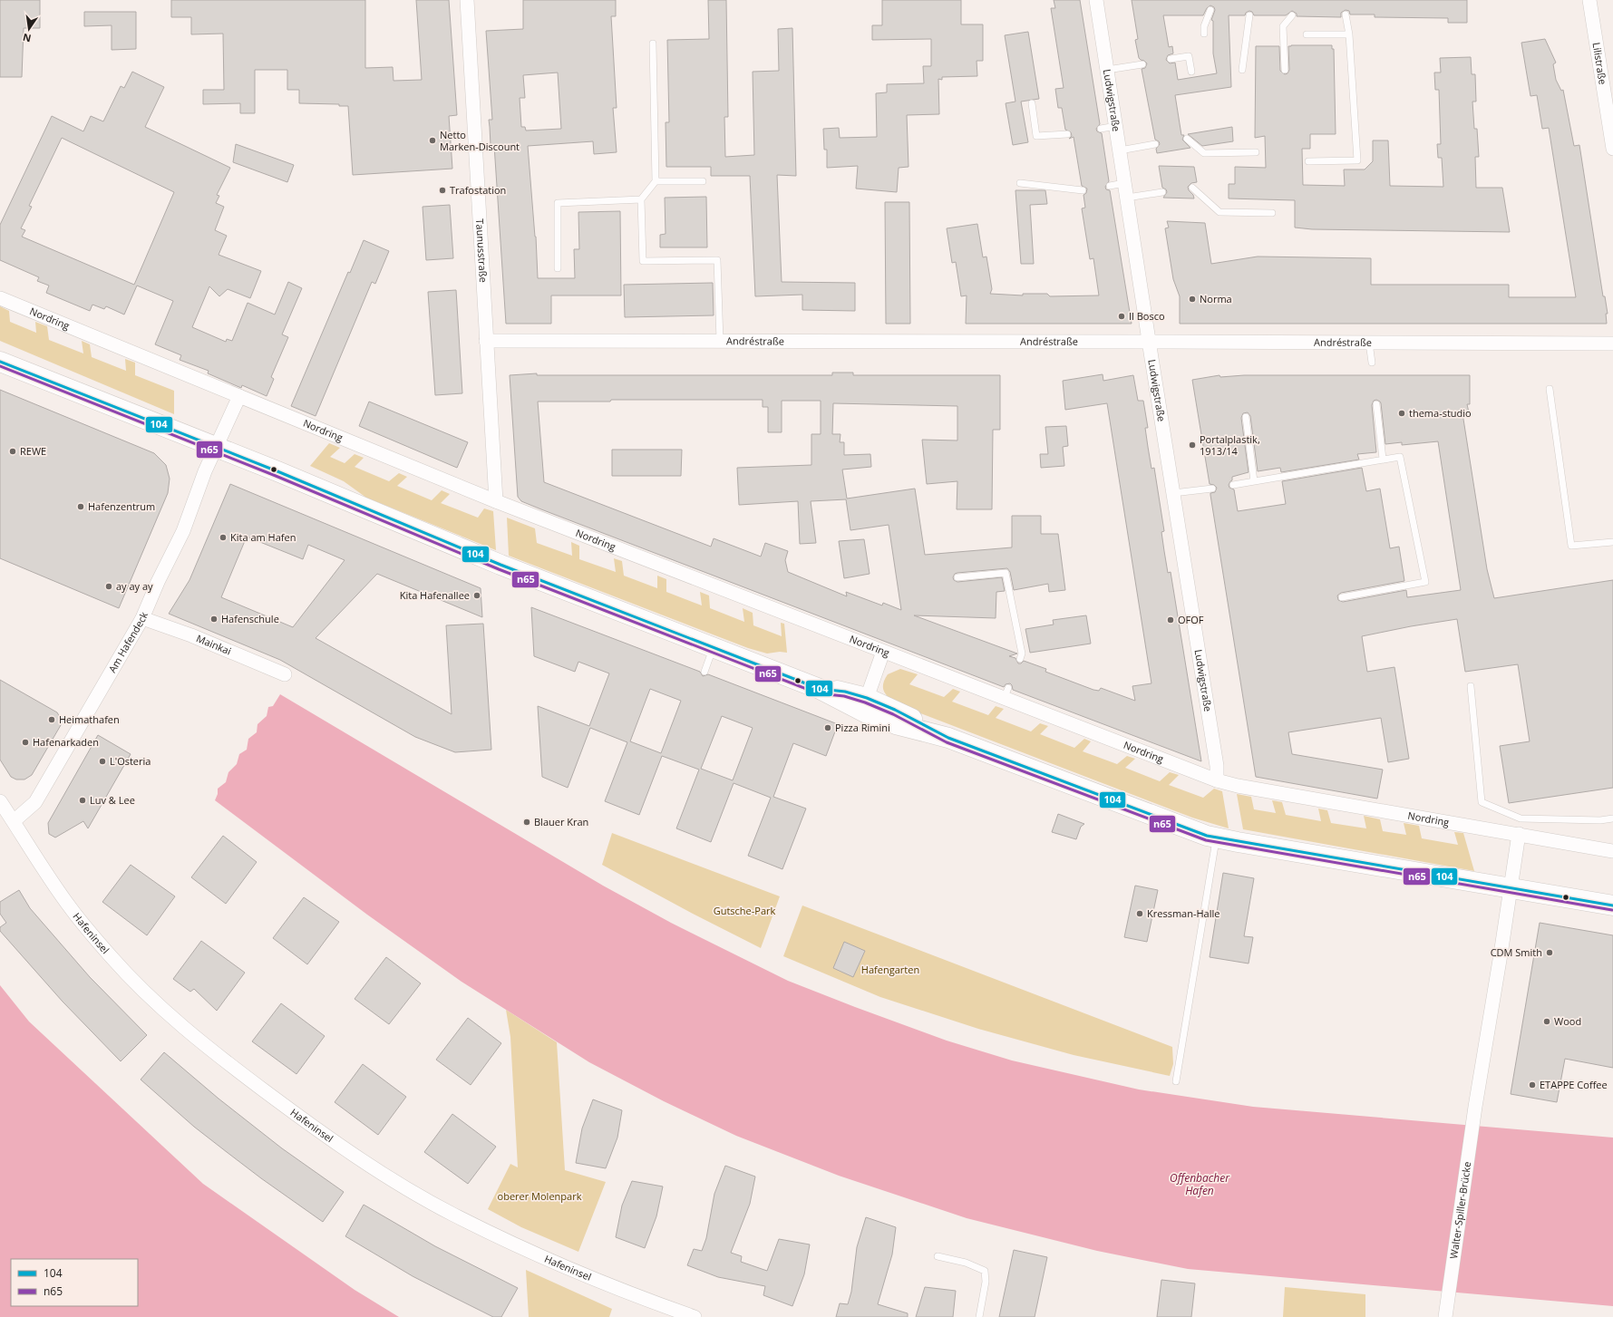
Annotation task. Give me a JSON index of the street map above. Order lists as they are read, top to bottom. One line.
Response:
{"streets":{"street":["Lilistraße","Ludwigstraße","Taunusstraße","Nordring","Andréstraße","Am Hafendeck","Mainkai","Hafeninsel","Walter-Spiller-Brücke"]},"crossings":[["Ludwigstraße","Nordring"],["Ludwigstraße","Andréstraße"],["Taunusstraße","Nordring"],["Taunusstraße","Andréstraße"],["Am Hafendeck","Mainkai"],["Am Hafendeck","Hafeninsel"]],"water":["Offenbacher Hafen"],"parks":["Gutsche-Park","Hafengarten","oberer Molenpark"],"places":["Netto Marken-Discount","Trafostation","Norma","Il Bosco","thema-studio","Portalplastik, 1913/14","REWE","Hafenzentrum","Kita am Hafen","ay ay ay","Kita Hafenallee","Hafenschule","OFOF","Heimathafen","Pizza Rimini","Hafenarkaden","L'Osteria","Luv & Lee","Blauer Kran","Kressman-Halle","CDM Smith","Wood","ETAPPE Coffee"],"lines":["transit line 104","transit line n65"],"legend":["104","n65"],"north":"bottom"}
